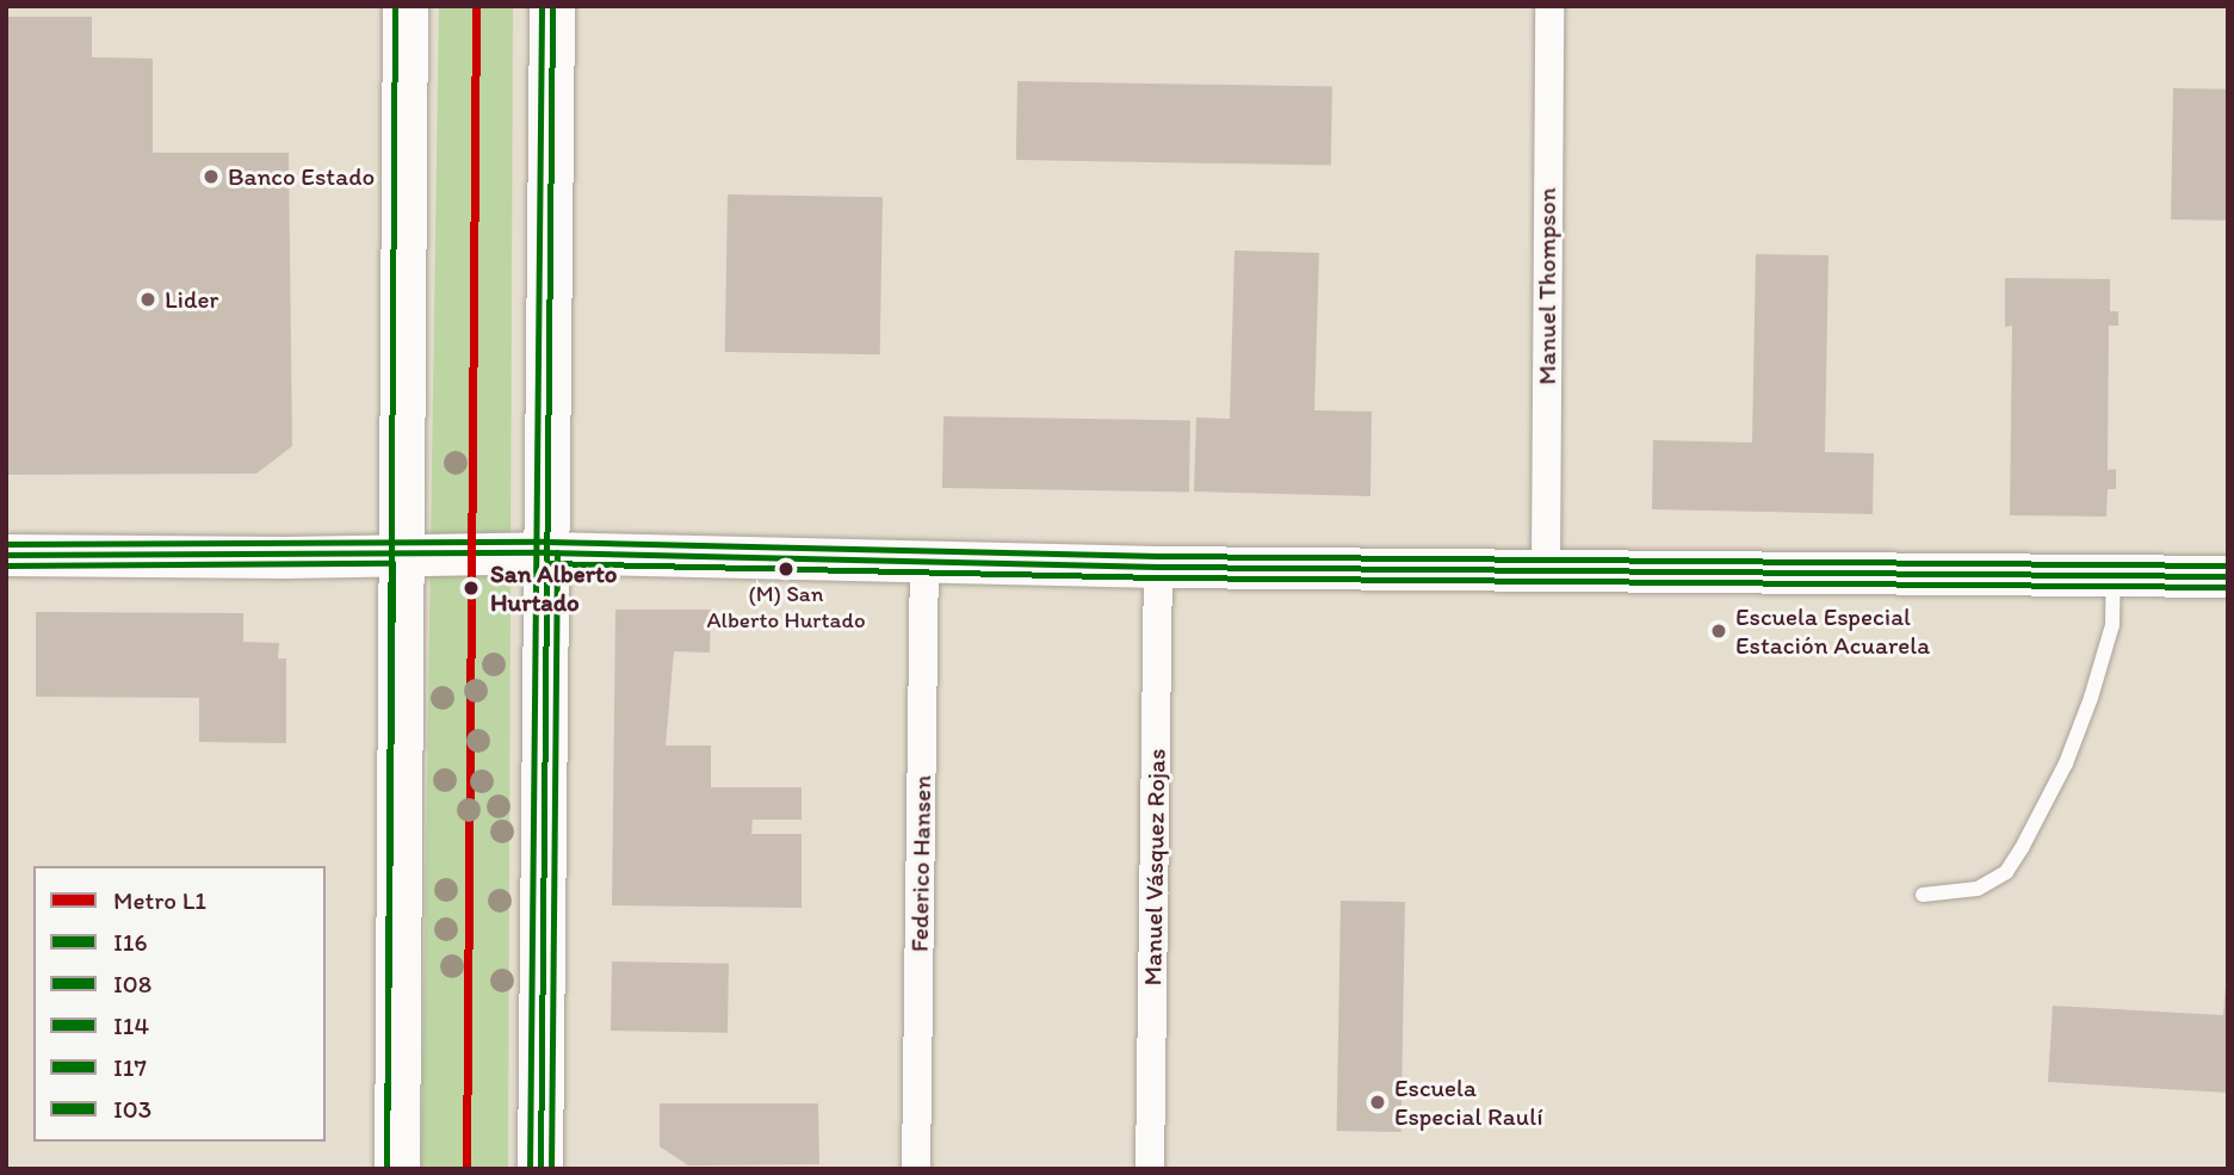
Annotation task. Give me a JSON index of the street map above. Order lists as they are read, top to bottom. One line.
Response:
{"streets":{"street":["Manuel Thompson","Federico Hansen","Manuel Vásquez Rojas"]},"places":["Banco Estado","Lider","(M) San Alberto Hurtado","San Alberto Hurtado","Escuela Especial Estación Acuarela","Escuela Especial Raulí"],"lines":["metro line L1","transit line I16","transit line I14","transit line I17","transit line I08","transit line I03"],"legend":["Metro L1","I16","I08","I14","I17","I03"]}
